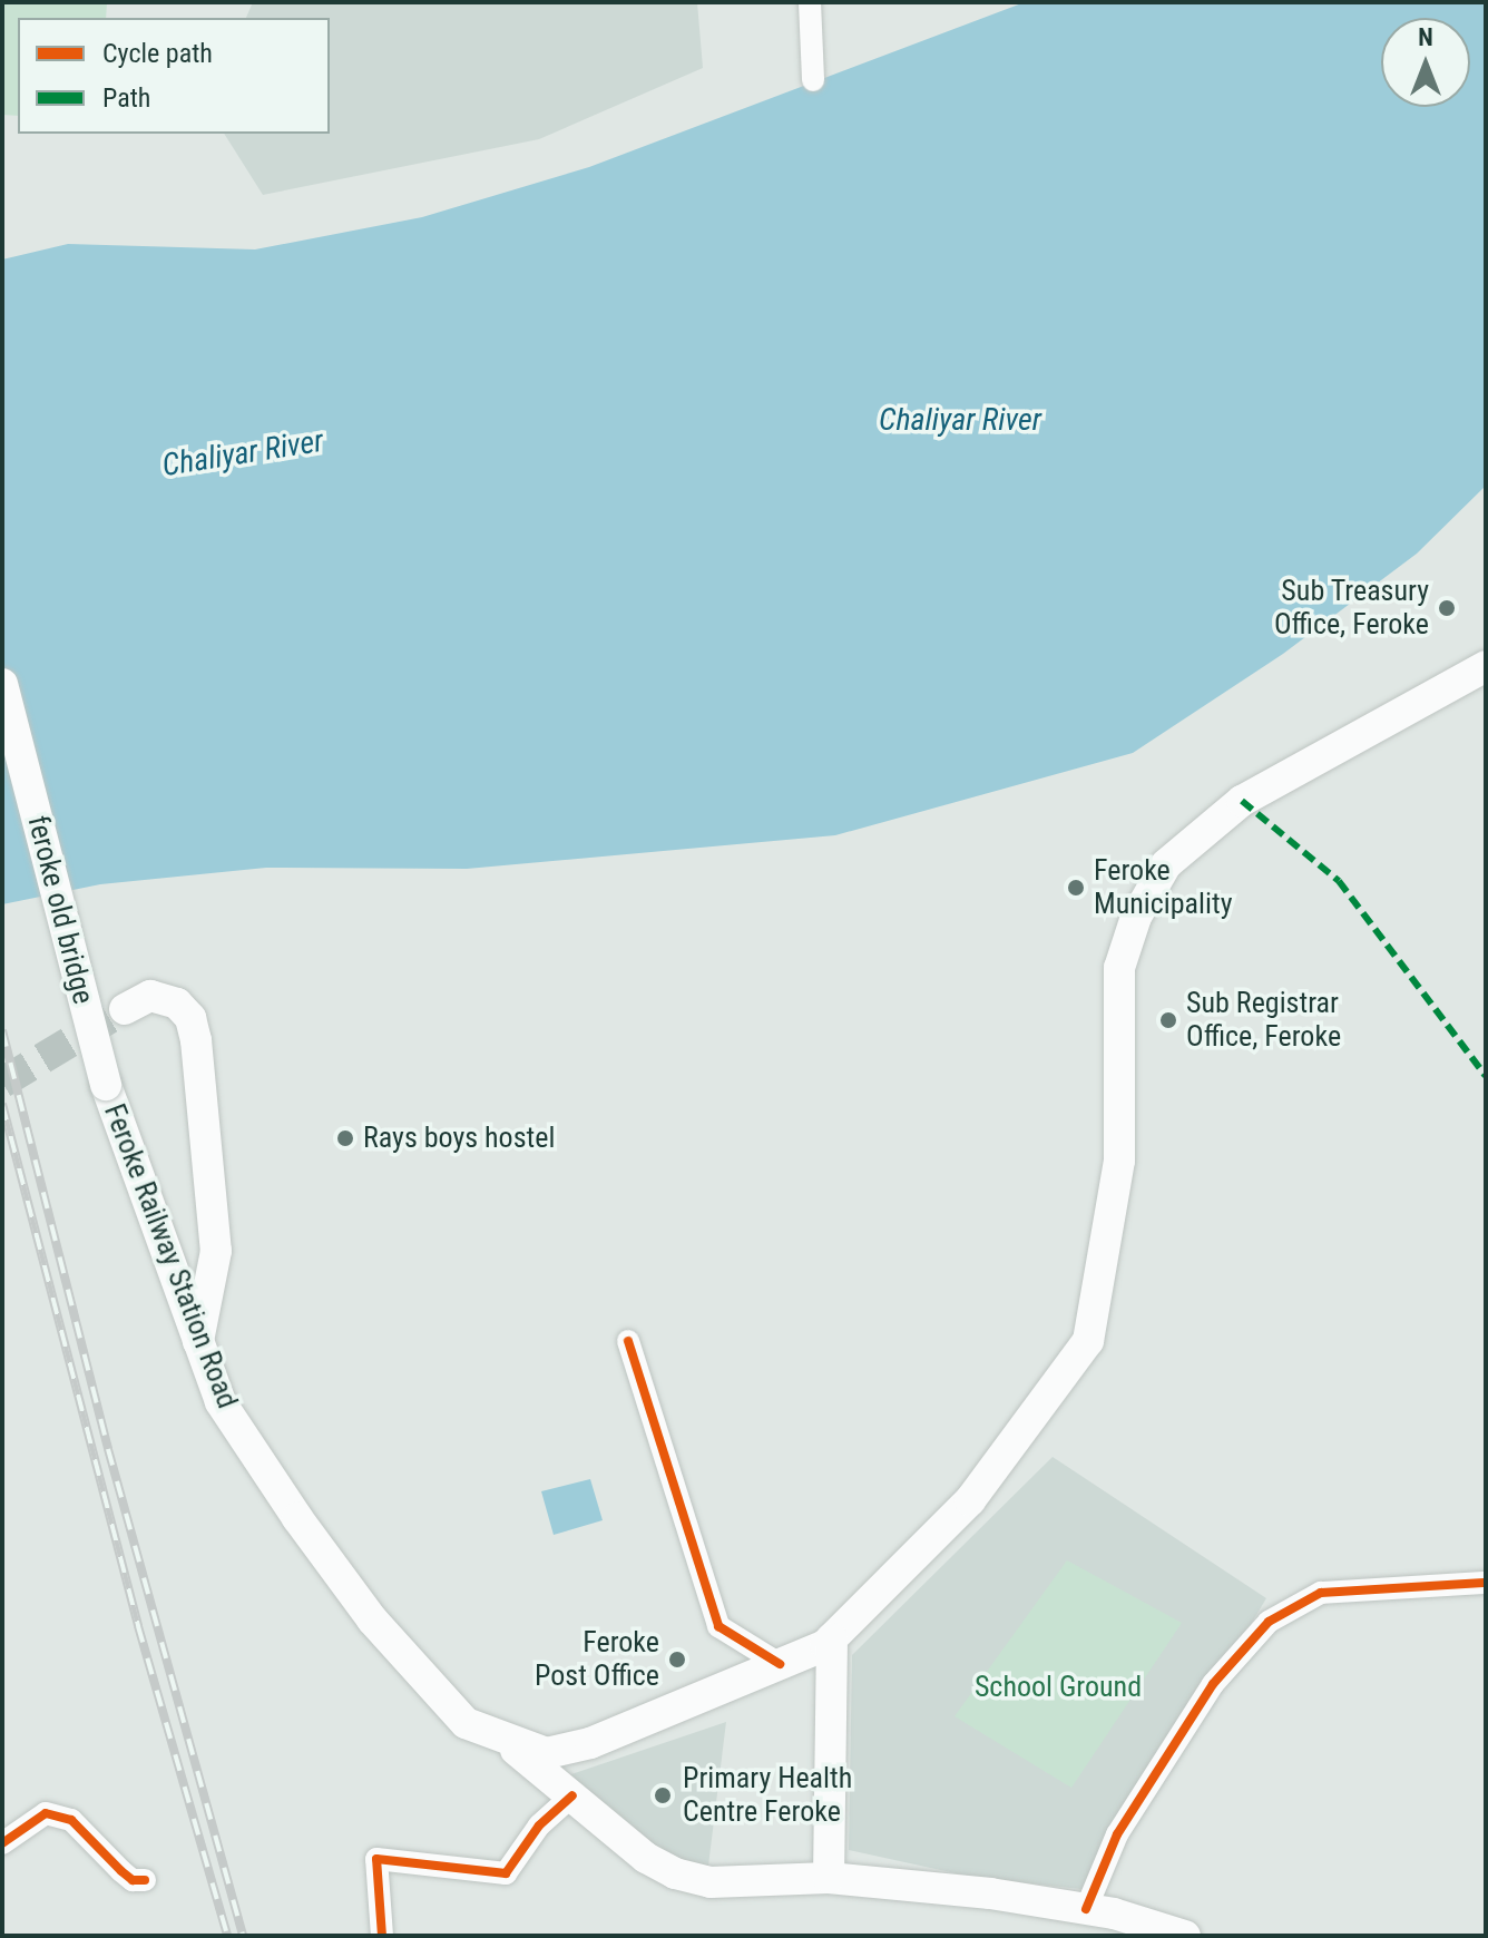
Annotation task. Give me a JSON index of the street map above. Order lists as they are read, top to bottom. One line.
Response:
{"streets":{"main road":["feroke old bridge","Feroke Railway Station Road"]},"crossings":[["feroke old bridge","Feroke Railway Station Road"]],"water":["Chaliyar River"],"parks":["School Ground"],"places":["Sub Treasury Office, Feroke","Feroke Municipality","Sub Registrar Office, Feroke","Rays boys hostel","Feroke Post Office","Primary Health Centre Feroke"],"legend":["Cycle path","Path"],"north":"top"}
